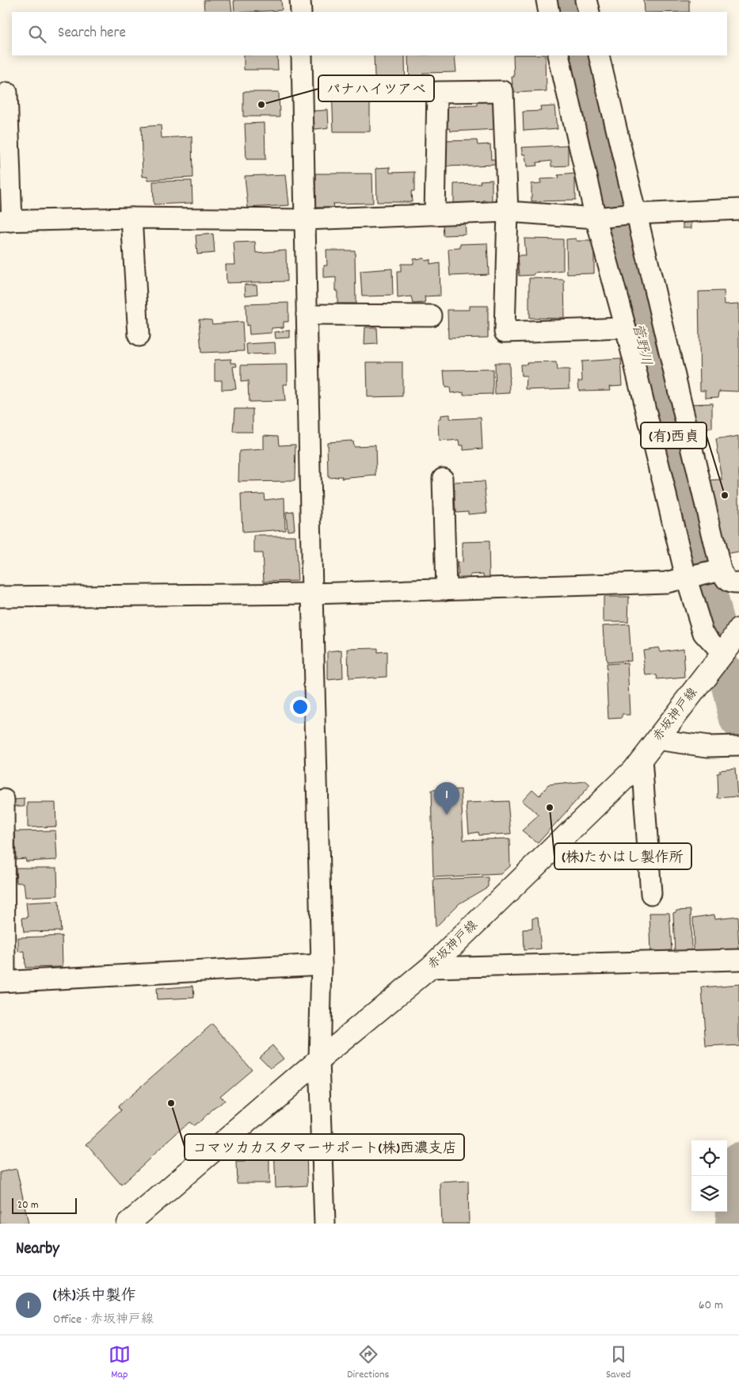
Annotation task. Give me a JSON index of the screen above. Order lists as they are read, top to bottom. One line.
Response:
{"streets":{"main road":["赤坂神戸線"]},"water":["菅野川"],"places":["パナハイツアベ","(有)西貞","(株)たかはし製作所","コマツカカスタマーサポート(株)西濃支店"],"scale_bar":"20 m","page":{"search":"Search here","pins":"1","scale":"20 m","heading":"Nearby","list":[{"mark":"1","name":"(株)浜中製作","note":"Office · 赤坂神戸線","value":"60 m"}],"nav":["Map","Directions","Saved"]}}
